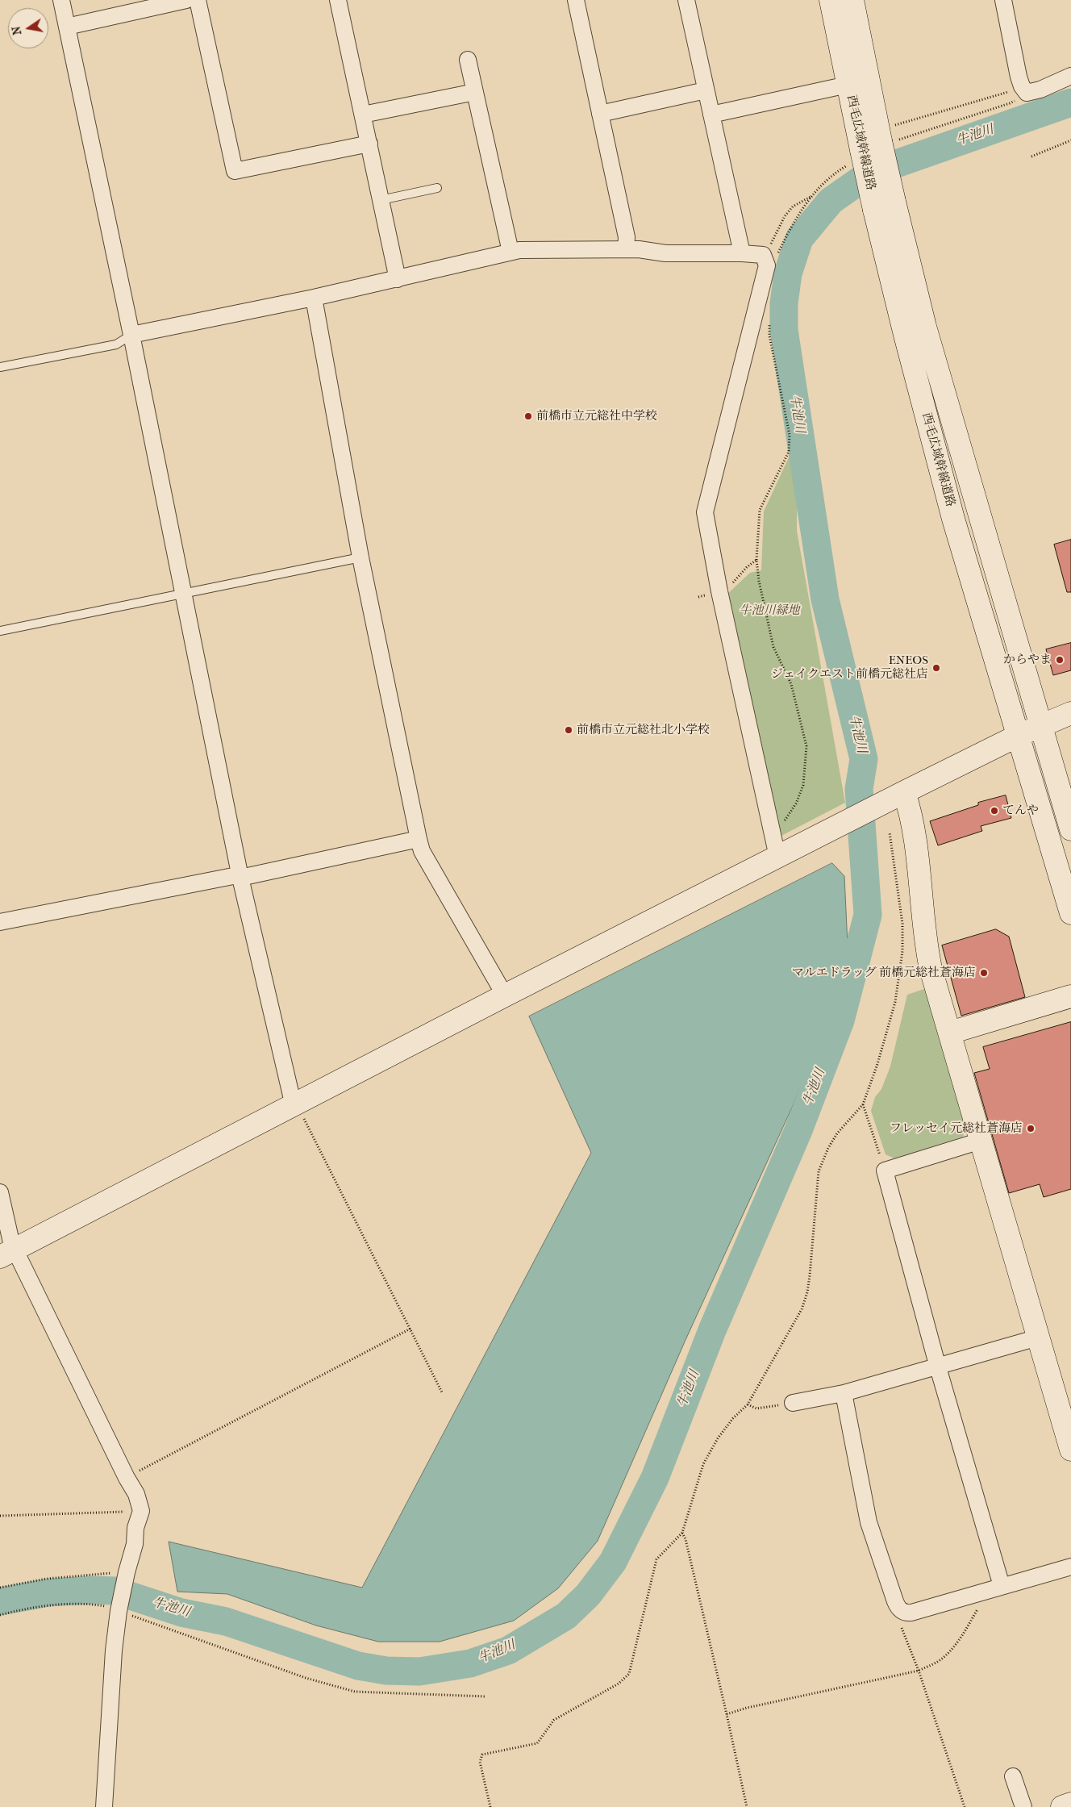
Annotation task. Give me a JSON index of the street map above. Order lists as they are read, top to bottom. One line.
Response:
{"streets":{"street":["西毛広域幹線道路"]},"water":["牛池川"],"parks":["牛池川緑地"],"places":["前橋市立元総社中学校","からやま","ENEOS ジェイクエスト前橋元総社店","前橋市立元総社北小学校","てんや","マルエドラッグ 前橋元総社蒼海店","フレッセイ元総社蒼海店"],"north":"left"}
